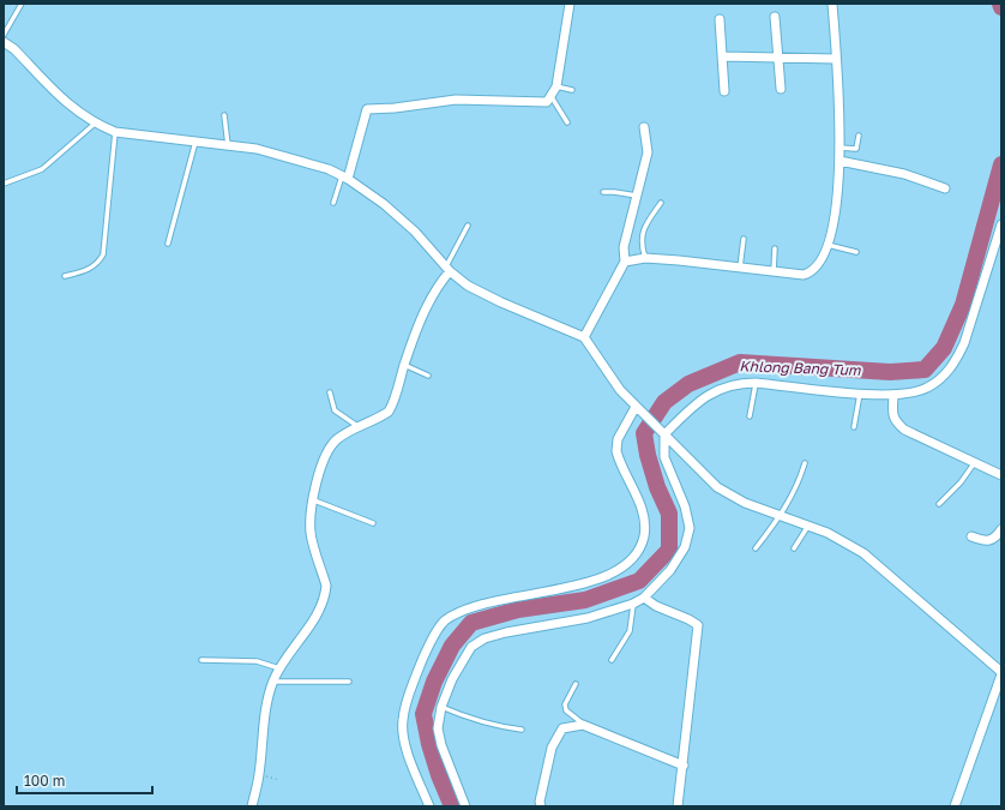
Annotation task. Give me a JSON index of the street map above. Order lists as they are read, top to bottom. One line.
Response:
{"water":["Khlong Bang Tum"],"scale_bar":"100 m"}
